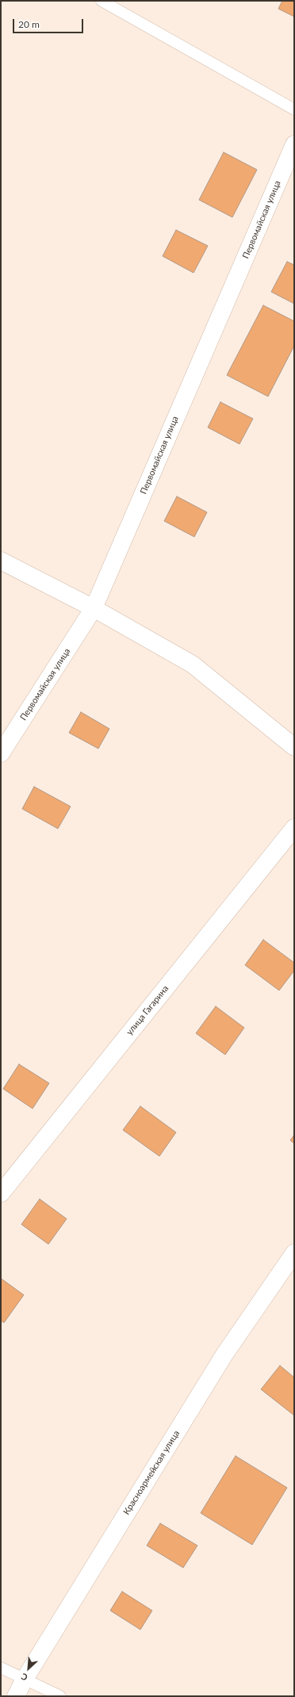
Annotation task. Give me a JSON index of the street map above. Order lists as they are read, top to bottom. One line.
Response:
{"streets":{"street":["Первомайская улица","улица Гагарина","Красноармейская улица"]},"scale_bar":"20 m","north":"bottom left"}
